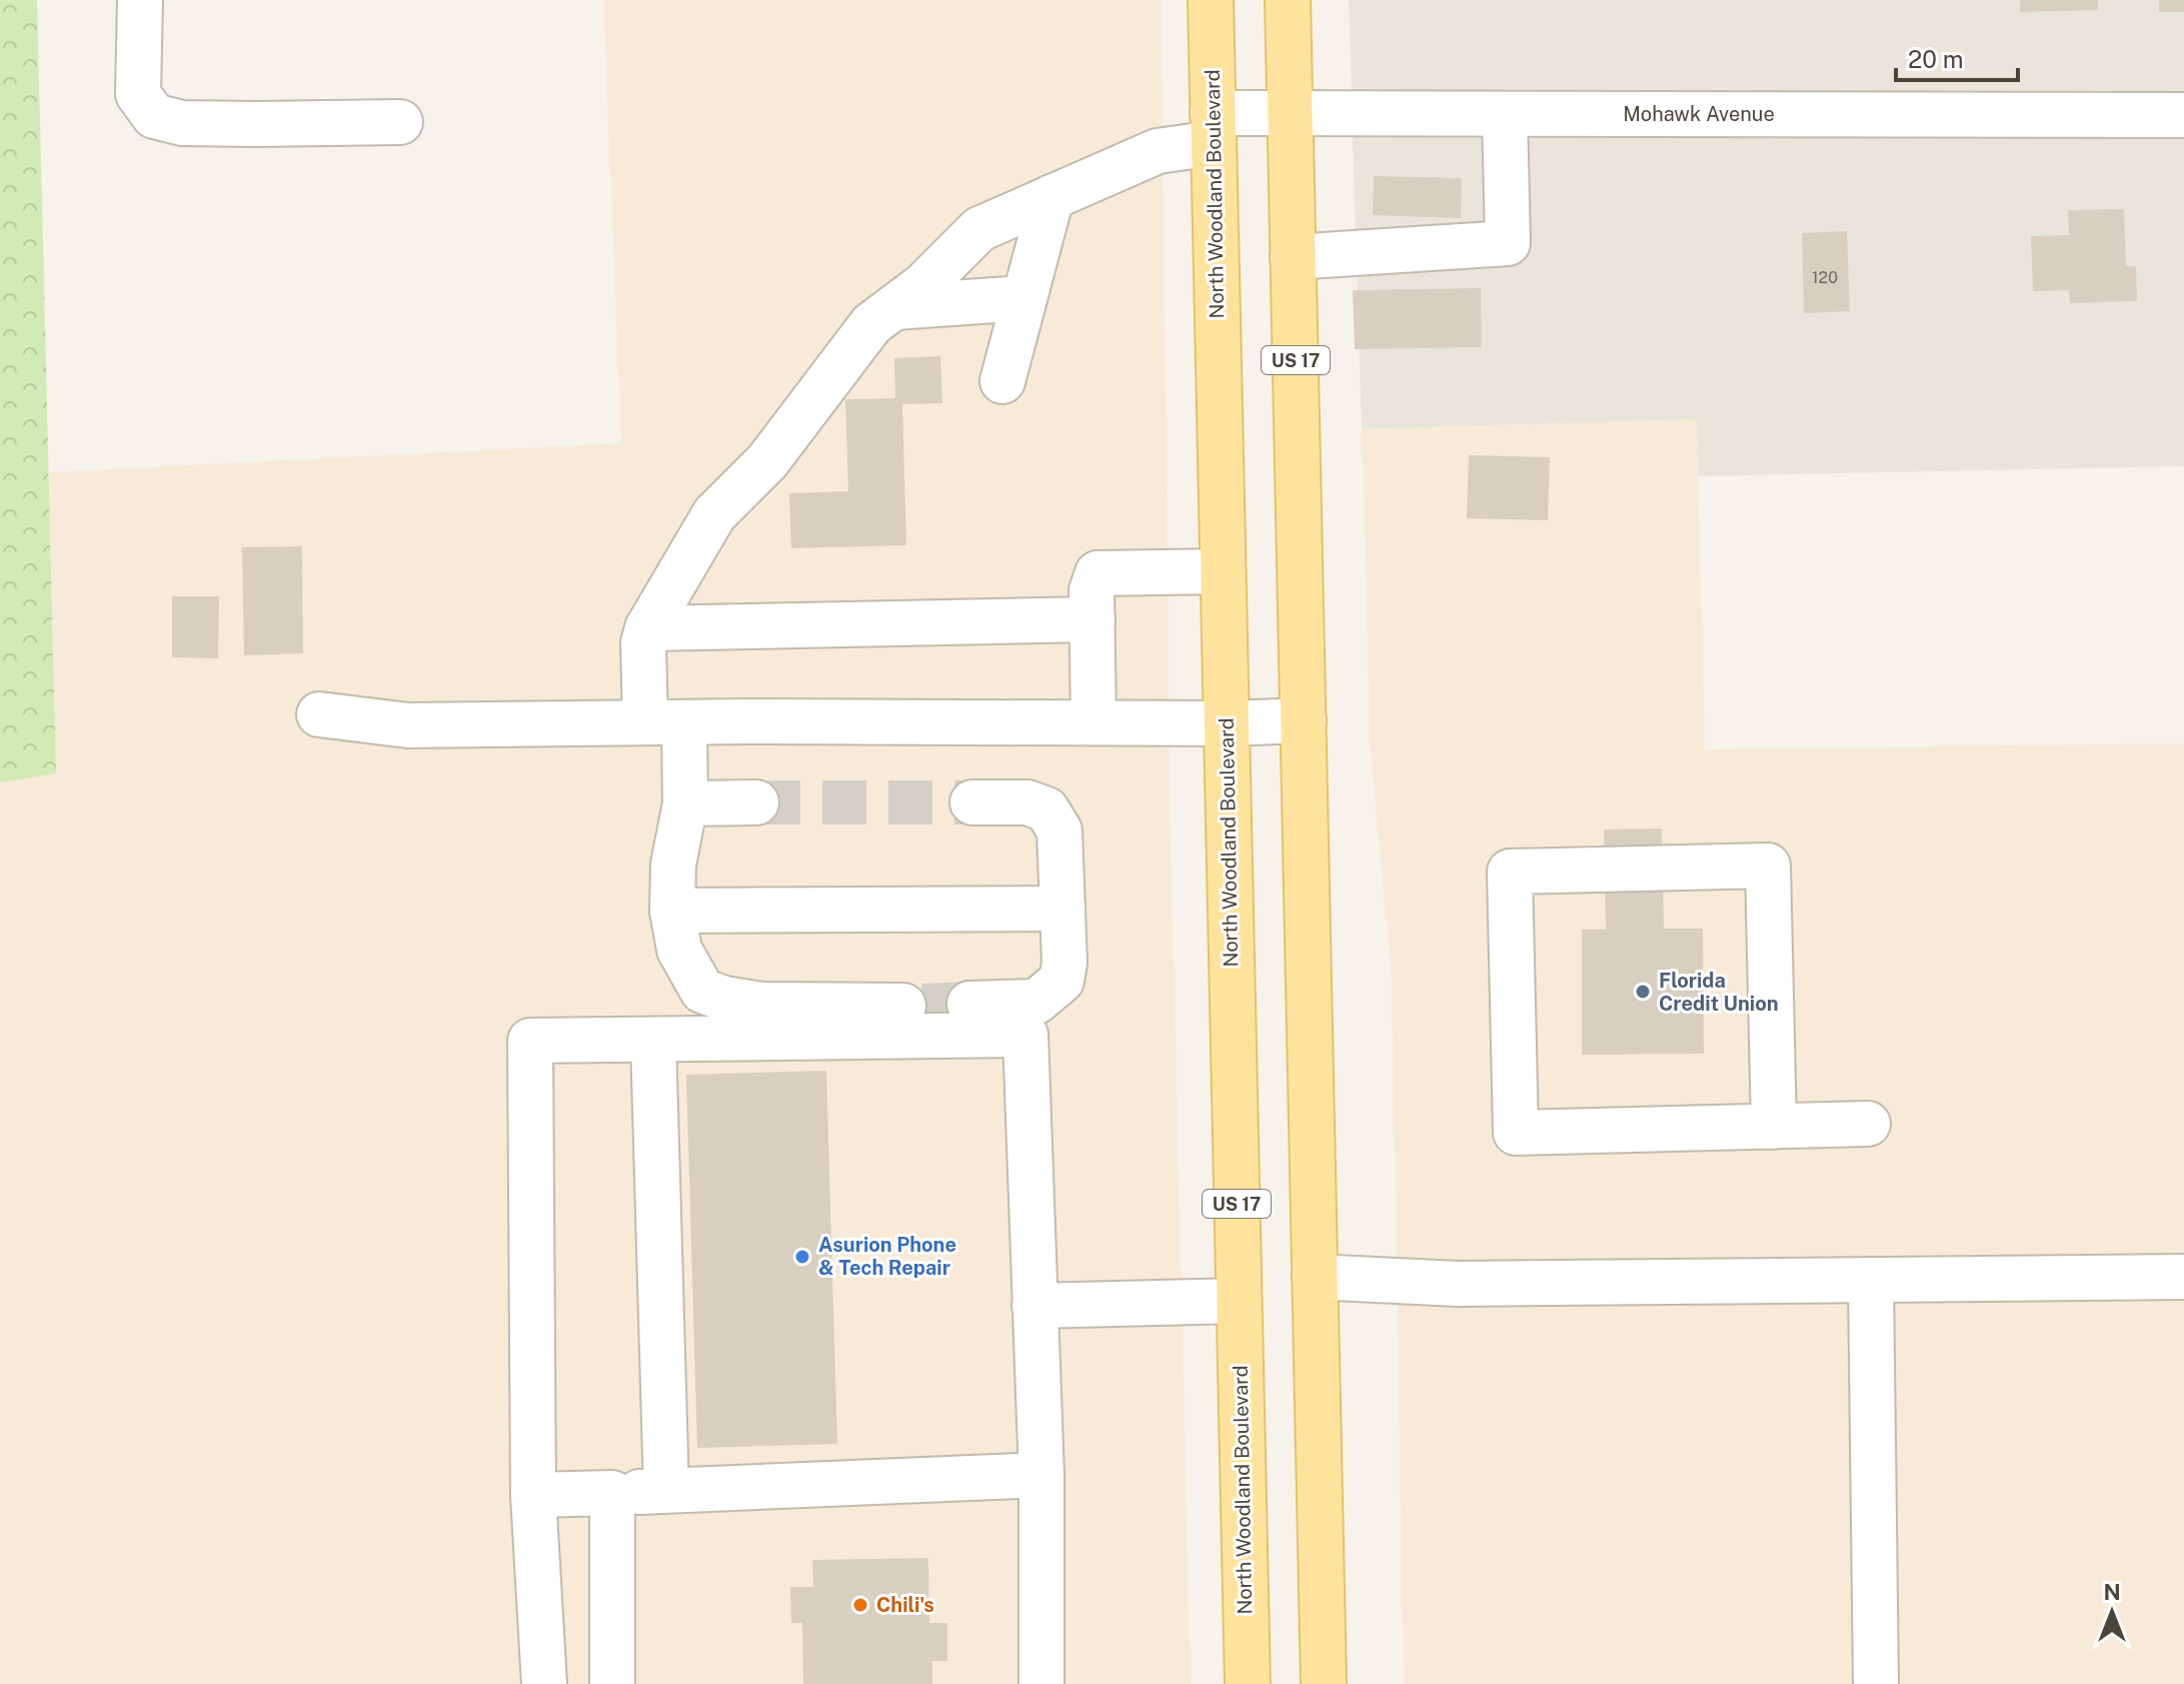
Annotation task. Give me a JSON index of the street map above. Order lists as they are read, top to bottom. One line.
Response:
{"streets":{"main road":["North Woodland Boulevard","US 17"],"street":["Mohawk Avenue"]},"crossings":[["Mohawk Avenue","North Woodland Boulevard"],["Mohawk Avenue","US 17"]],"places":["Florida Credit Union","Asurion Phone & Tech Repair","Chili's"],"house_numbers":["120"],"scale_bar":"20 m","north":"top"}
